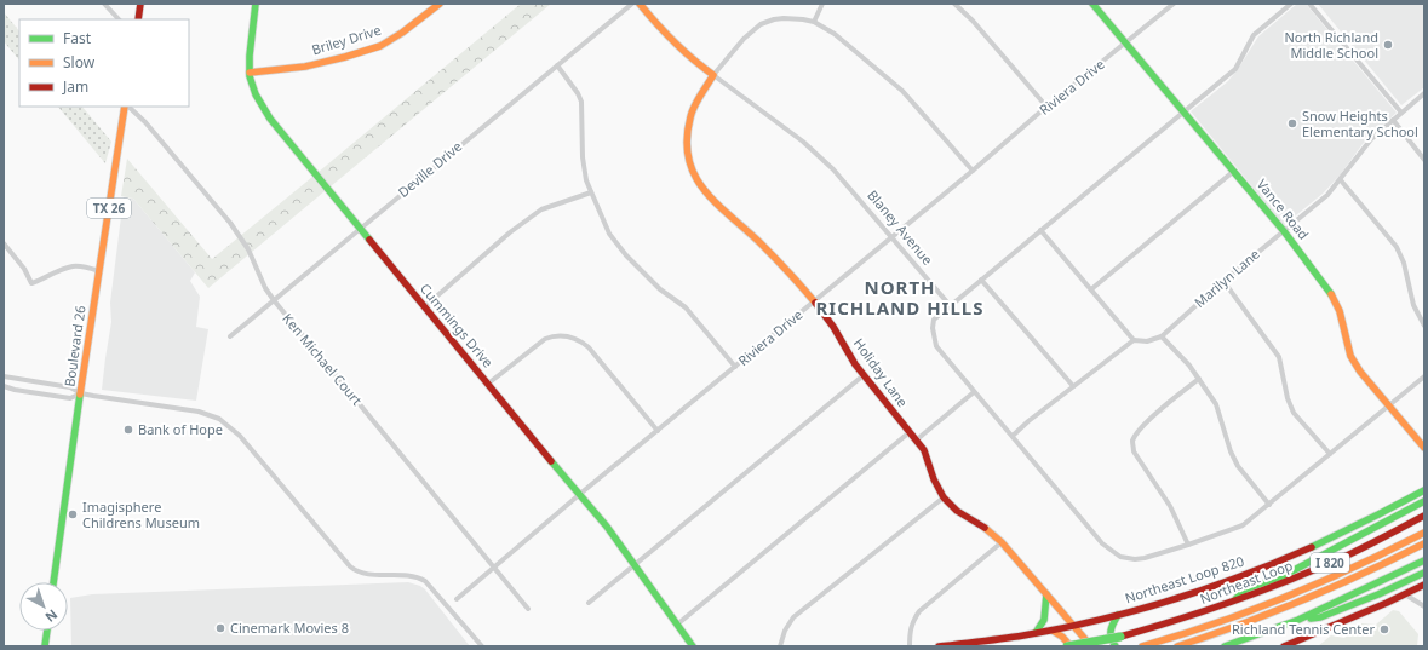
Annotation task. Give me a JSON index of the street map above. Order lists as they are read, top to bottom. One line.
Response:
{"streets":{"main road":["Briley Drive","TX 26","Vance Road","Blaney Avenue","Cummings Drive","Boulevard 26","Holiday Lane","I 820","Northeast Loop 820","Northeast Loop"],"street":["Riviera Drive","Deville Drive","Marilyn Lane","Ken Michael Court"]},"crossings":[["Briley Drive","Cummings Drive"],["Riviera Drive","Vance Road"],["Riviera Drive","Blaney Avenue"],["Riviera Drive","Cummings Drive"],["Riviera Drive","Ken Michael Court"],["Riviera Drive","Holiday Lane"],["Deville Drive","Cummings Drive"],["Deville Drive","Ken Michael Court"],["Vance Road","Marilyn Lane"],["Blaney Avenue","Holiday Lane"],["Holiday Lane","Northeast Loop 820"]],"districts":["NORTH RICHLAND HILLS"],"places":["North Richland Middle School","Snow Heights Elementary School","Bank of Hope","Imagisphere Childrens Museum","Cinemark Movies 8","Richland Tennis Center"],"legend":["Fast","Slow","Jam"],"north":"bottom right"}
